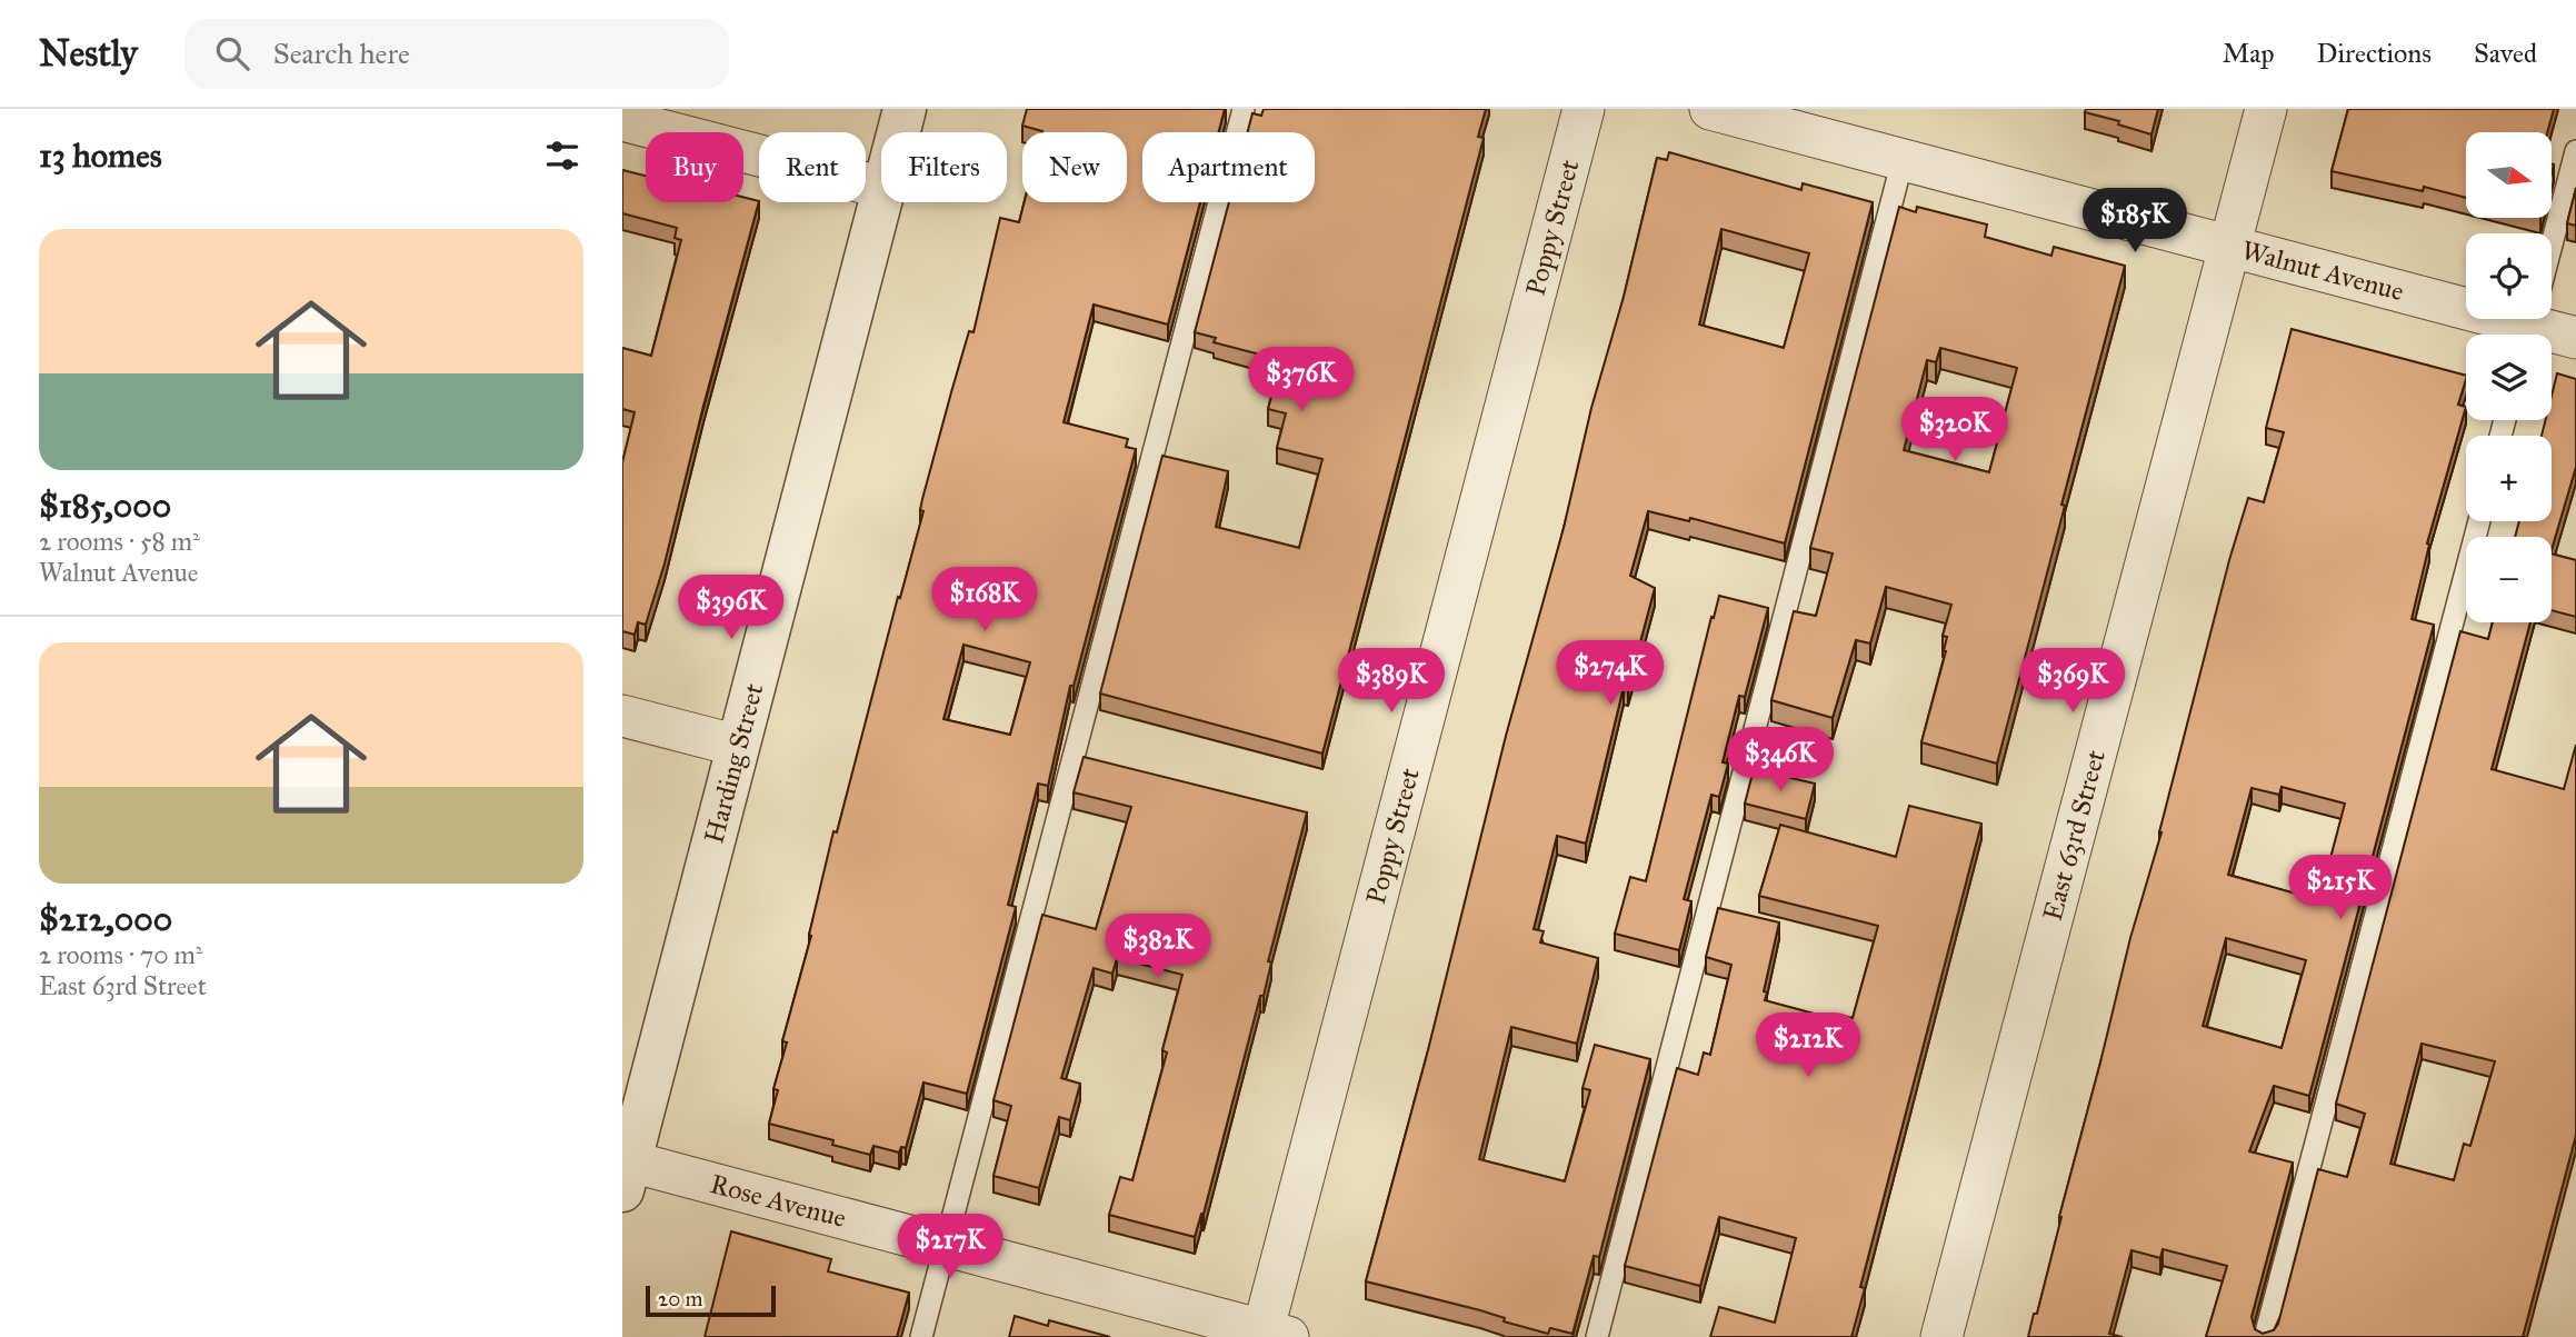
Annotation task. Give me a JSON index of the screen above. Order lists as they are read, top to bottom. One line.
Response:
{"streets":{"street":["Poppy Street","Walnut Avenue","Harding Street","East 63rd Street","Rose Avenue"]},"crossings":[["Poppy Street","Rose Avenue"],["Walnut Avenue","East 63rd Street"],["Harding Street","Rose Avenue"]],"scale_bar":"20 m","north":"right","page":{"header":"Nestly","search":"Search here","nav":["Map","Directions","Saved"],"heading":"13 homes","map_buttons":["+","−"],"chip":["Buy","Rent","Filters","New","Apartment"],"price":["$185K","$376K","$320K","$168K","$396K","$274K","$389K","$369K","$346K","$215K","$382K","$212K","$217K"],"list":[{"name":"$185,000","note":"2 rooms · 58 m² · Walnut Avenue"},{"name":"$212,000","note":"2 rooms · 70 m² · East 63rd Street"}],"scale":"20 m"}}
